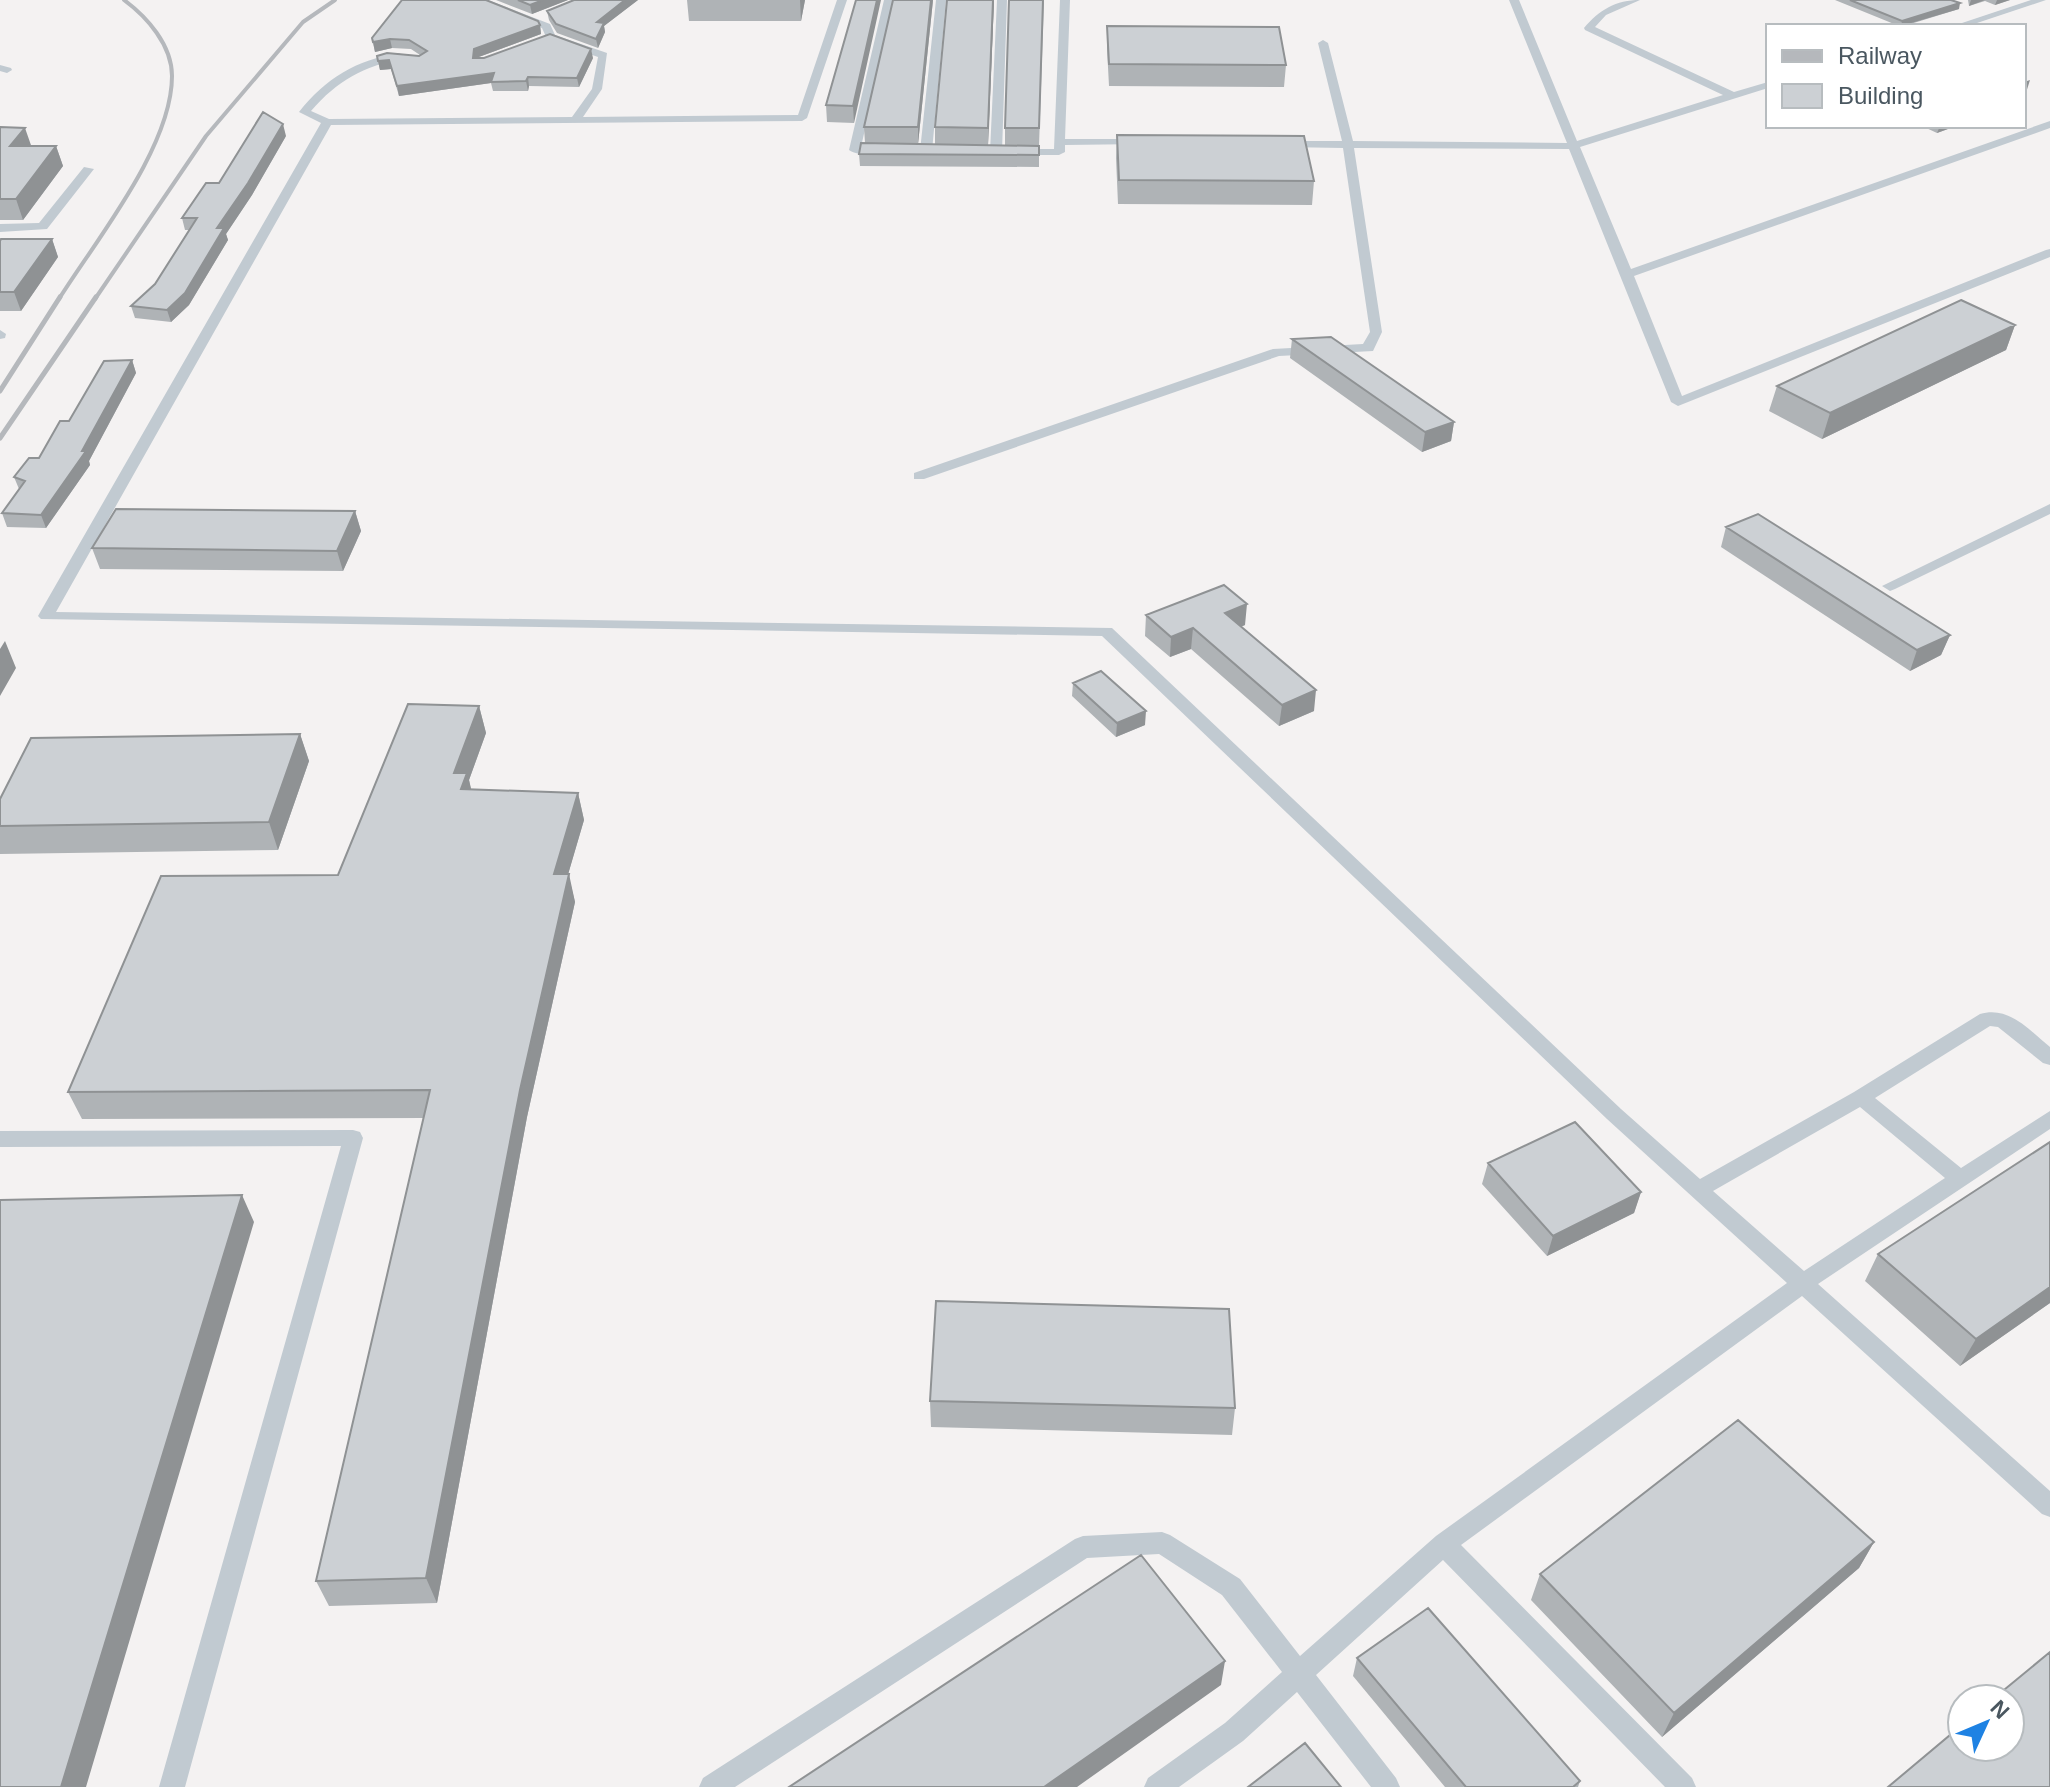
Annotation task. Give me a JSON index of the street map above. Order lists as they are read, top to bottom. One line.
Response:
{"legend":["Railway","Building"],"north":"top right"}
